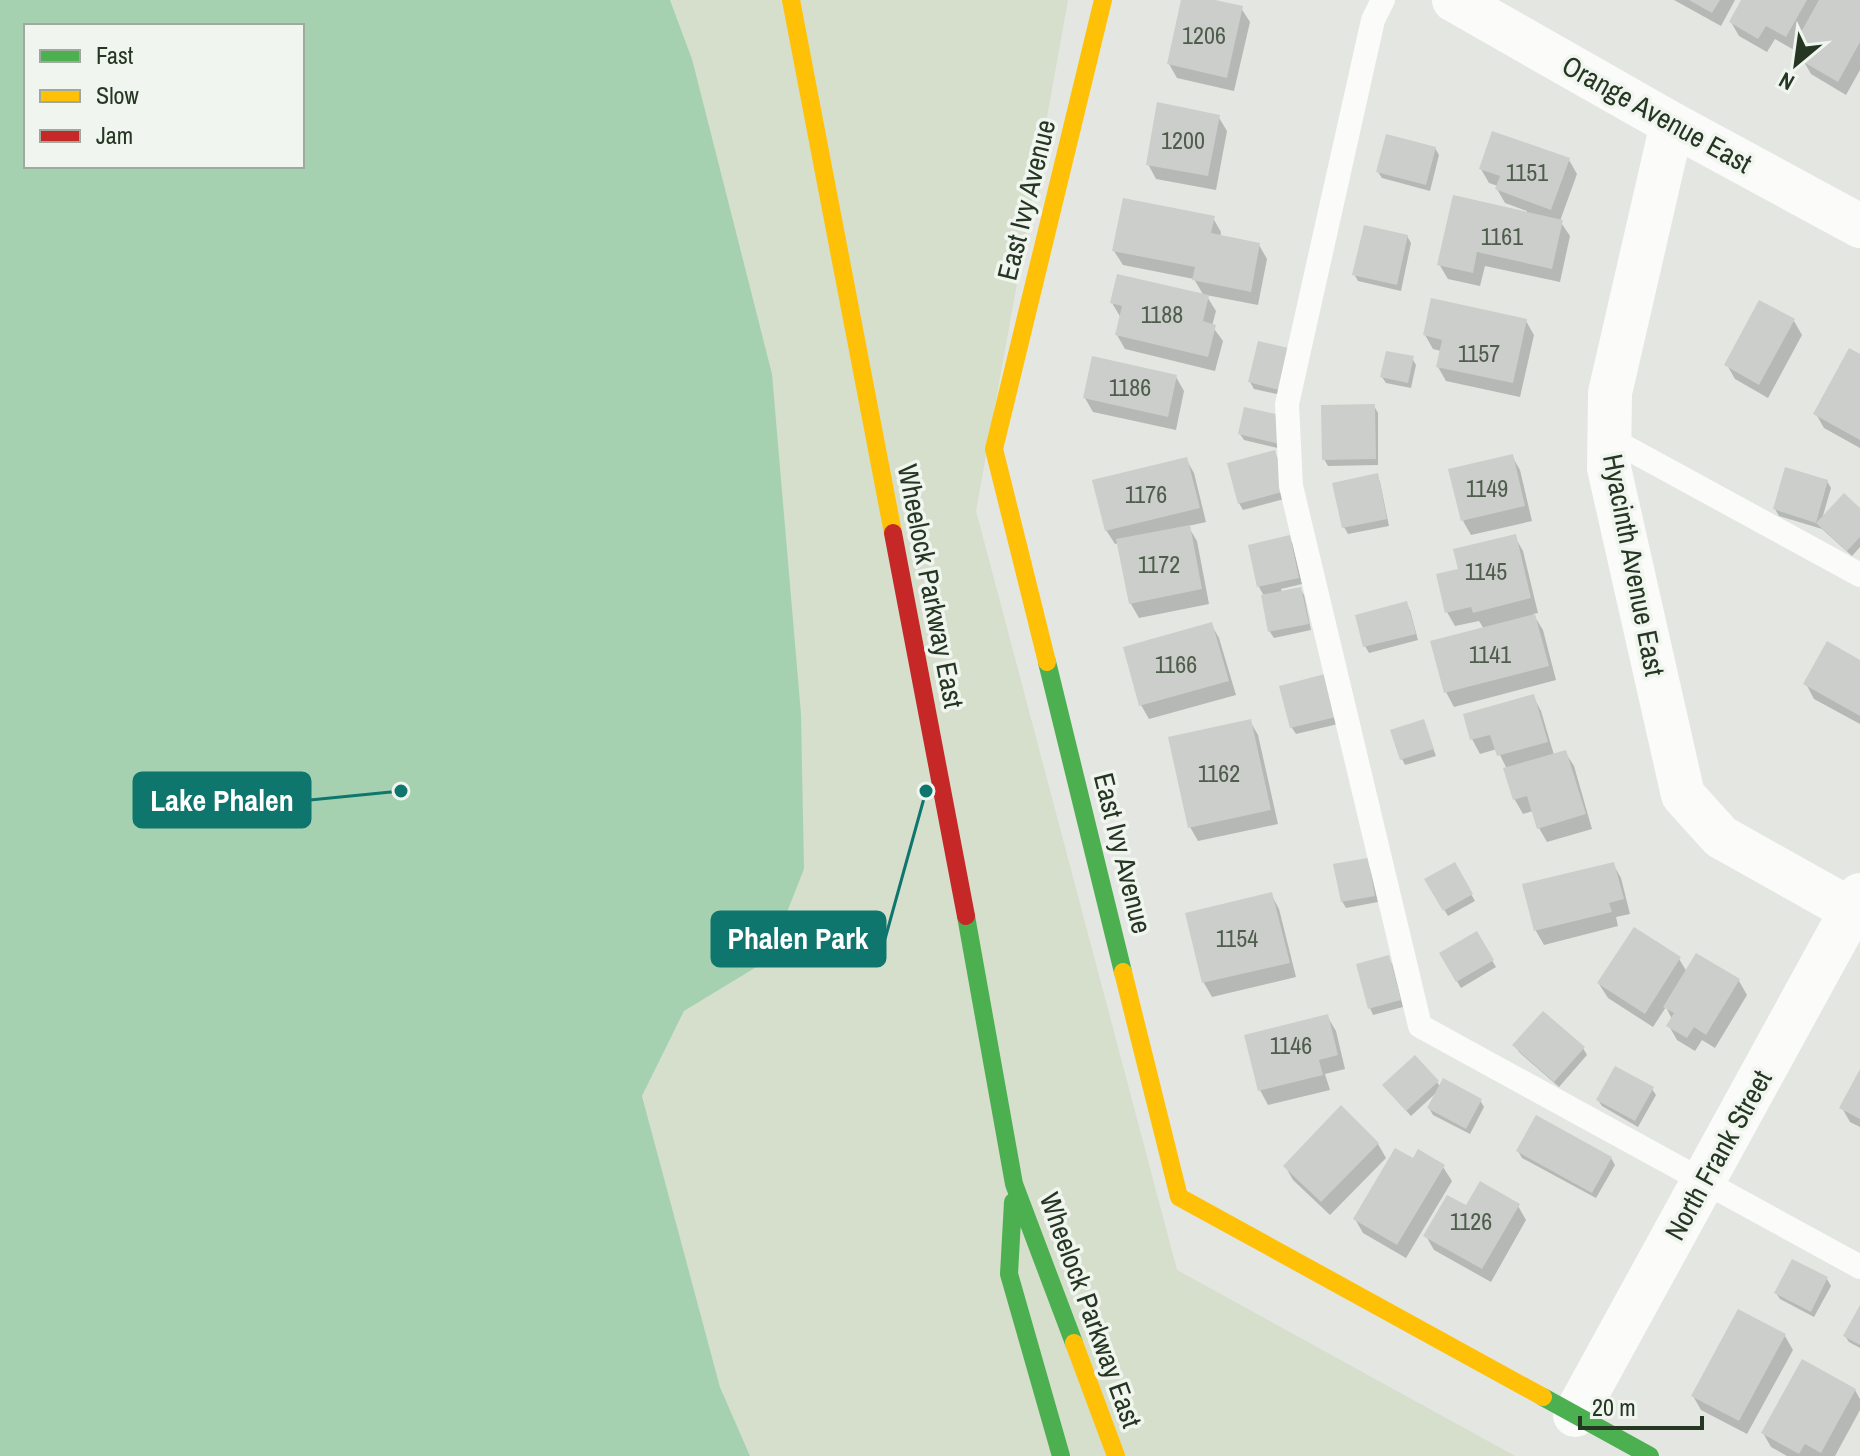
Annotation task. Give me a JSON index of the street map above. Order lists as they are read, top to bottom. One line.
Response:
{"streets":{"street":["Orange Avenue East","East Ivy Avenue","Hyacinth Avenue East","Wheelock Parkway East","North Frank Street"]},"crossings":[["Orange Avenue East","Hyacinth Avenue East"],["East Ivy Avenue","North Frank Street"],["Hyacinth Avenue East","North Frank Street"]],"places":["Lake Phalen","Phalen Park"],"house_numbers":["1206","1200","1151","1161","1188","1157","1186","1149","1176","1172","1145","1141","1166","1162","1154","1146","1126"],"legend":["Fast","Slow","Jam"],"scale_bar":"20 m","north":"bottom left"}
